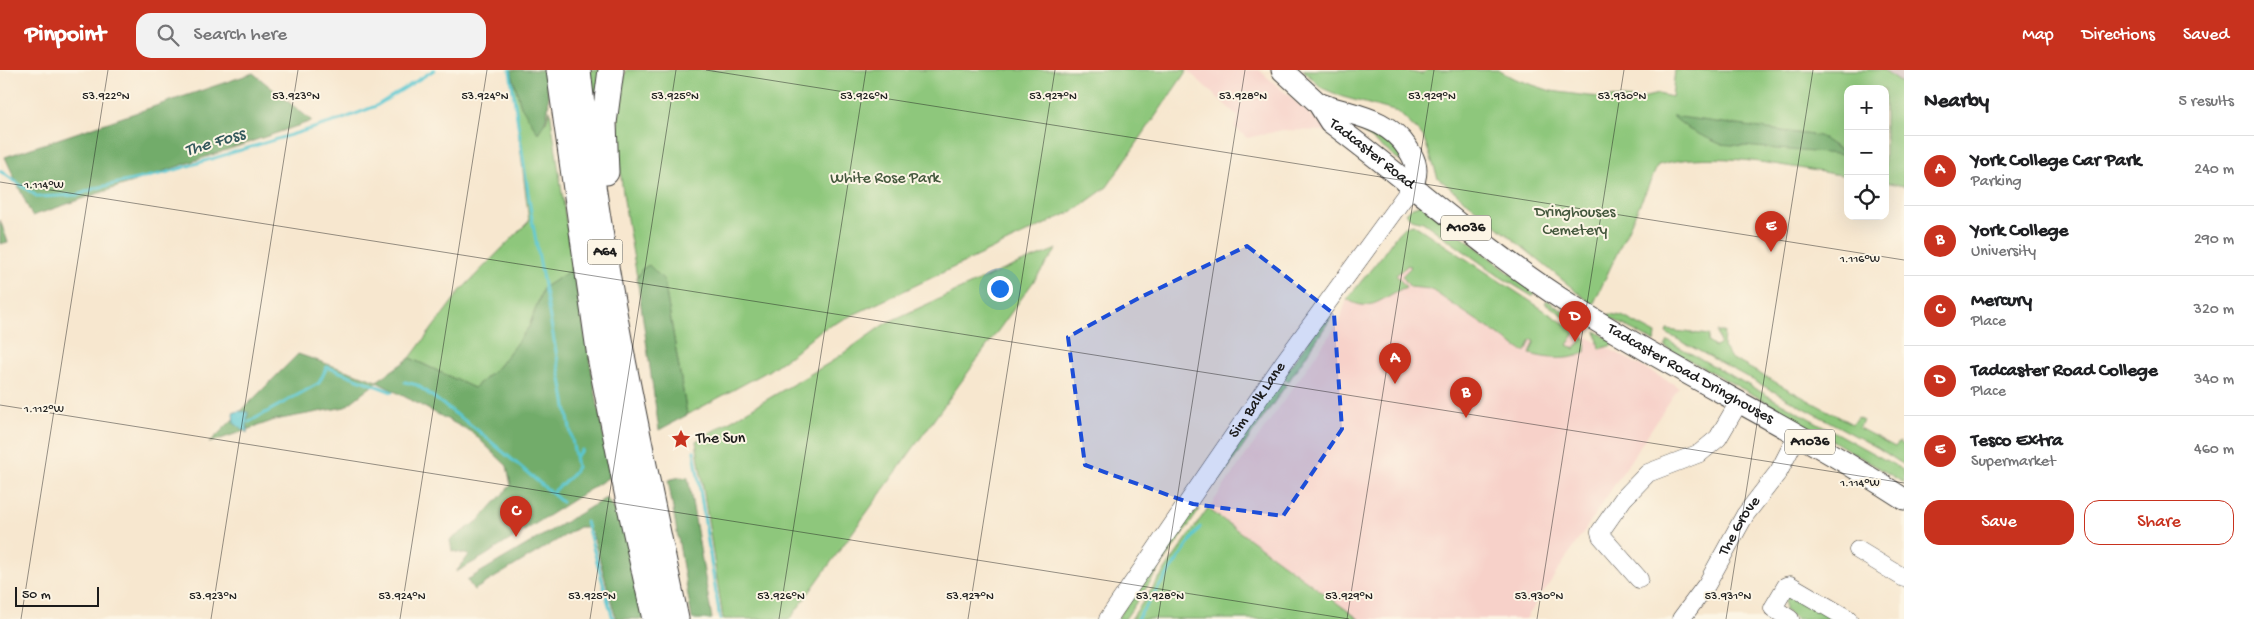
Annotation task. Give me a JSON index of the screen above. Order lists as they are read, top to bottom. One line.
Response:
{"streets":{"highway":["A64"],"main road":["Tadcaster Road","A1036","Tadcaster Road Dringhouses"],"street":["Sim Balk Lane","The Grove"]},"crossings":[["Tadcaster Road","Tadcaster Road Dringhouses"],["Tadcaster Road","Sim Balk Lane"],["Tadcaster Road Dringhouses","Sim Balk Lane"],["Tadcaster Road Dringhouses","The Grove"]],"water":["The Foss"],"parks":["White Rose Park","Dringhouses Cemetery"],"places":{"place":["The Sun"]},"scale_bar":"50 m","page":{"header":"Pinpoint","search":"Search here","nav":["Map","Directions","Saved"],"heading":["Nearby","5 results"],"map_buttons":["+","−"],"list":[{"mark":"A","name":"York College Car Park","note":"Parking","value":"240 m"},{"mark":"B","name":"York College","note":"University","value":"290 m"},{"mark":"C","name":"Mercury","note":"Place","value":"320 m"},{"mark":"D","name":"Tadcaster Road College","note":"Place","value":"340 m"},{"mark":"E","name":"Tesco Extra","note":"Supermarket","value":"460 m"}],"pins":["E","D","A","B","C"],"buttons":["Save","Share"],"scale":"50 m"},"coordinates":["53.922°N","53.923°N","53.924°N","53.925°N","53.926°N","53.927°N","53.928°N","53.929°N","53.930°N","1.114°W","1.116°W","1.112°W","53.931°N"]}
